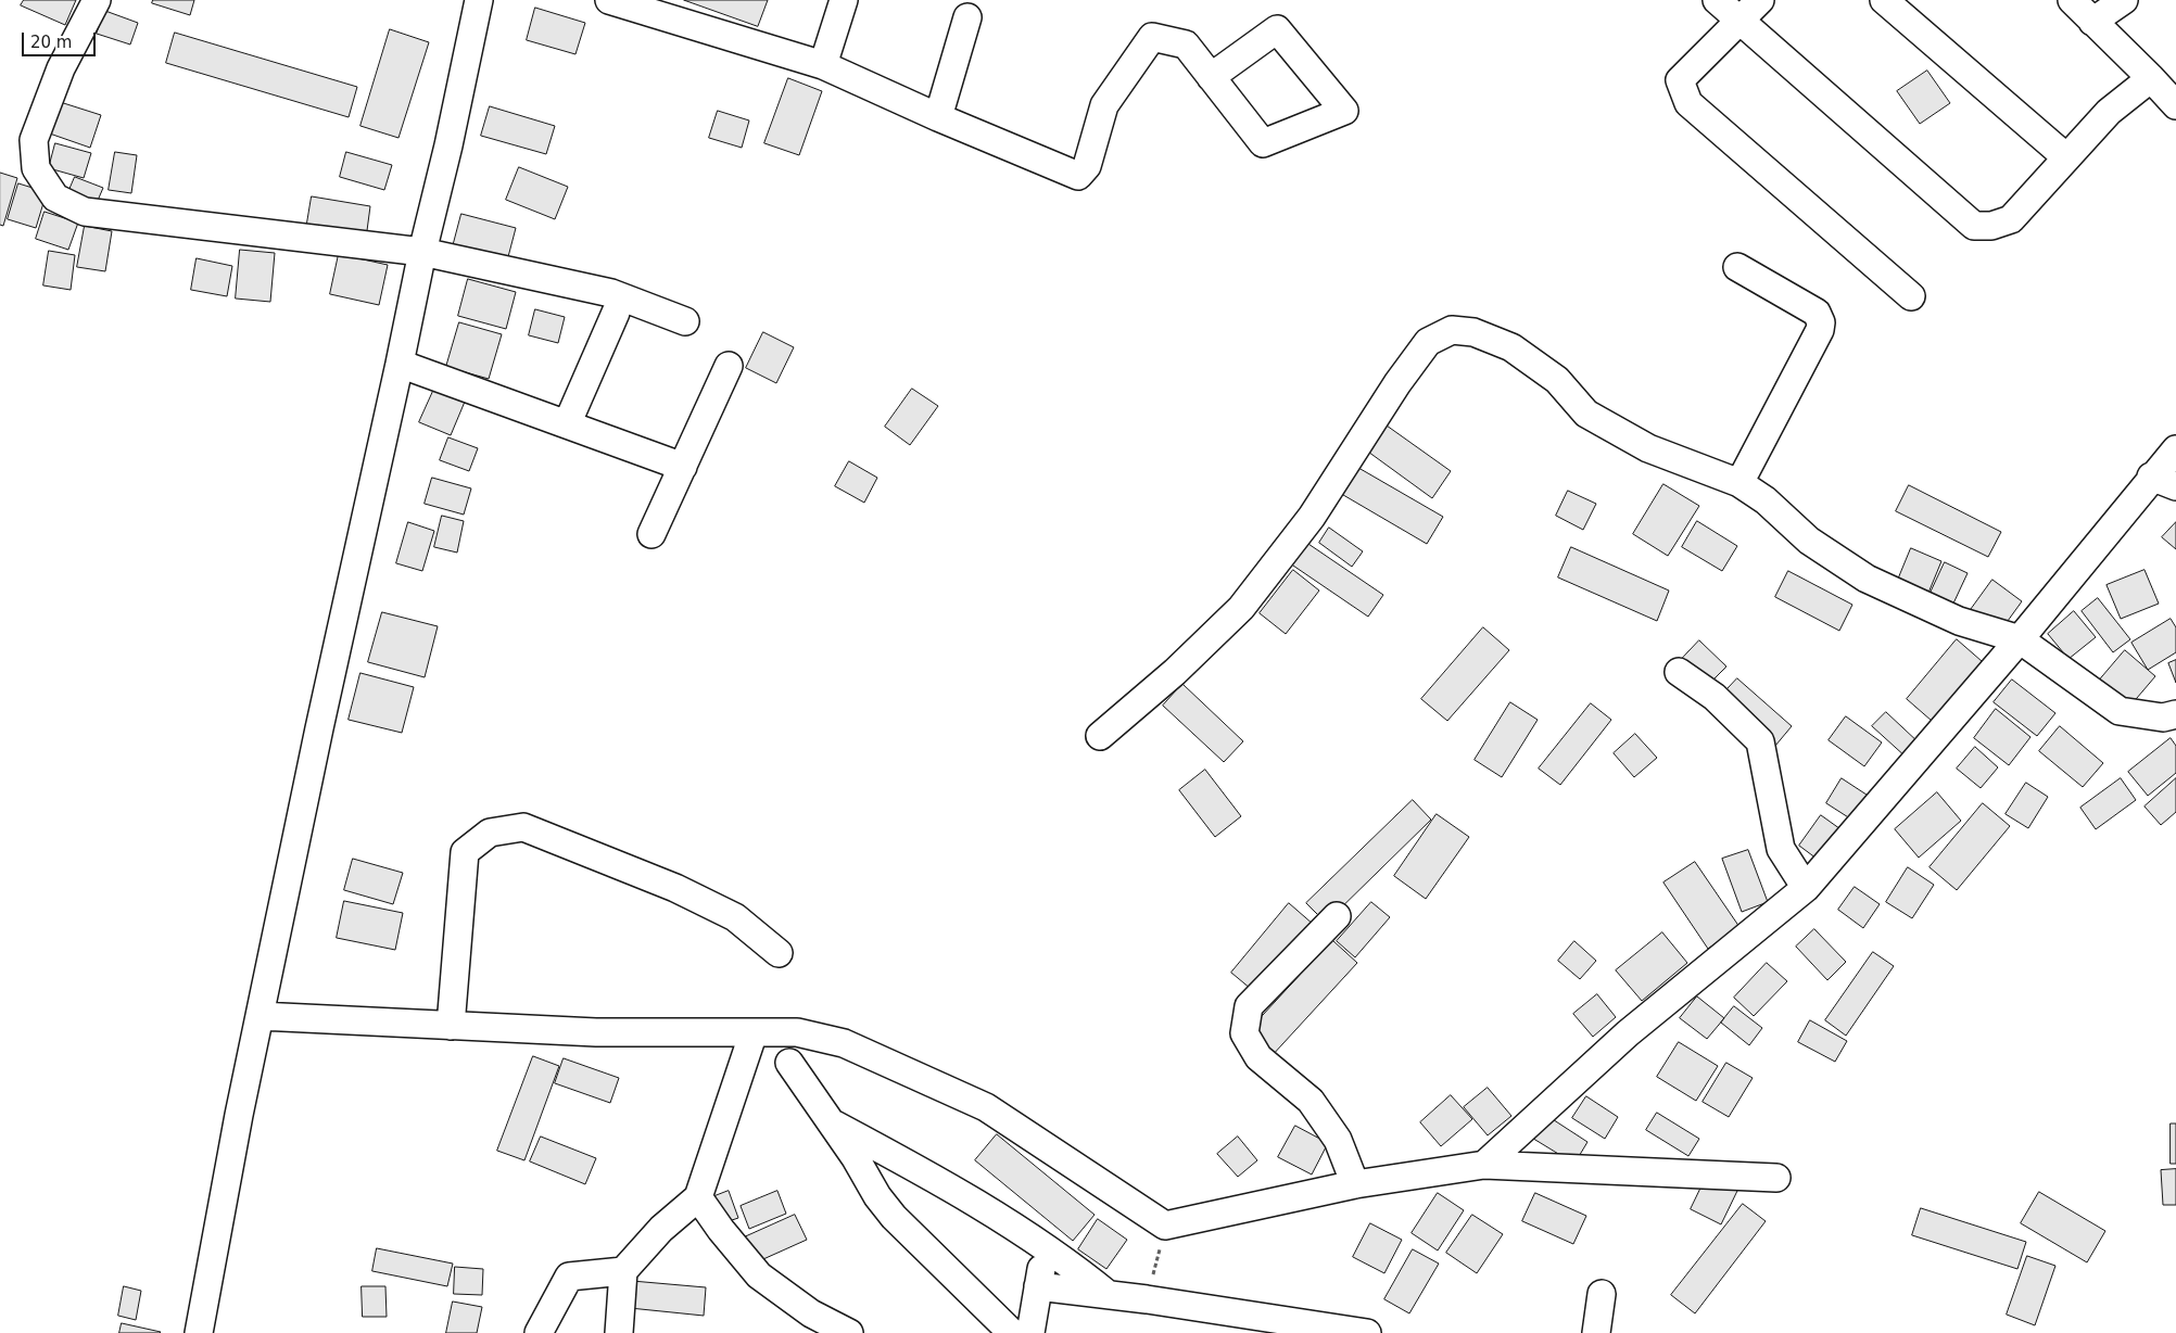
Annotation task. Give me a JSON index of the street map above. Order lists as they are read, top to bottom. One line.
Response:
{"scale_bar":"20 m"}
